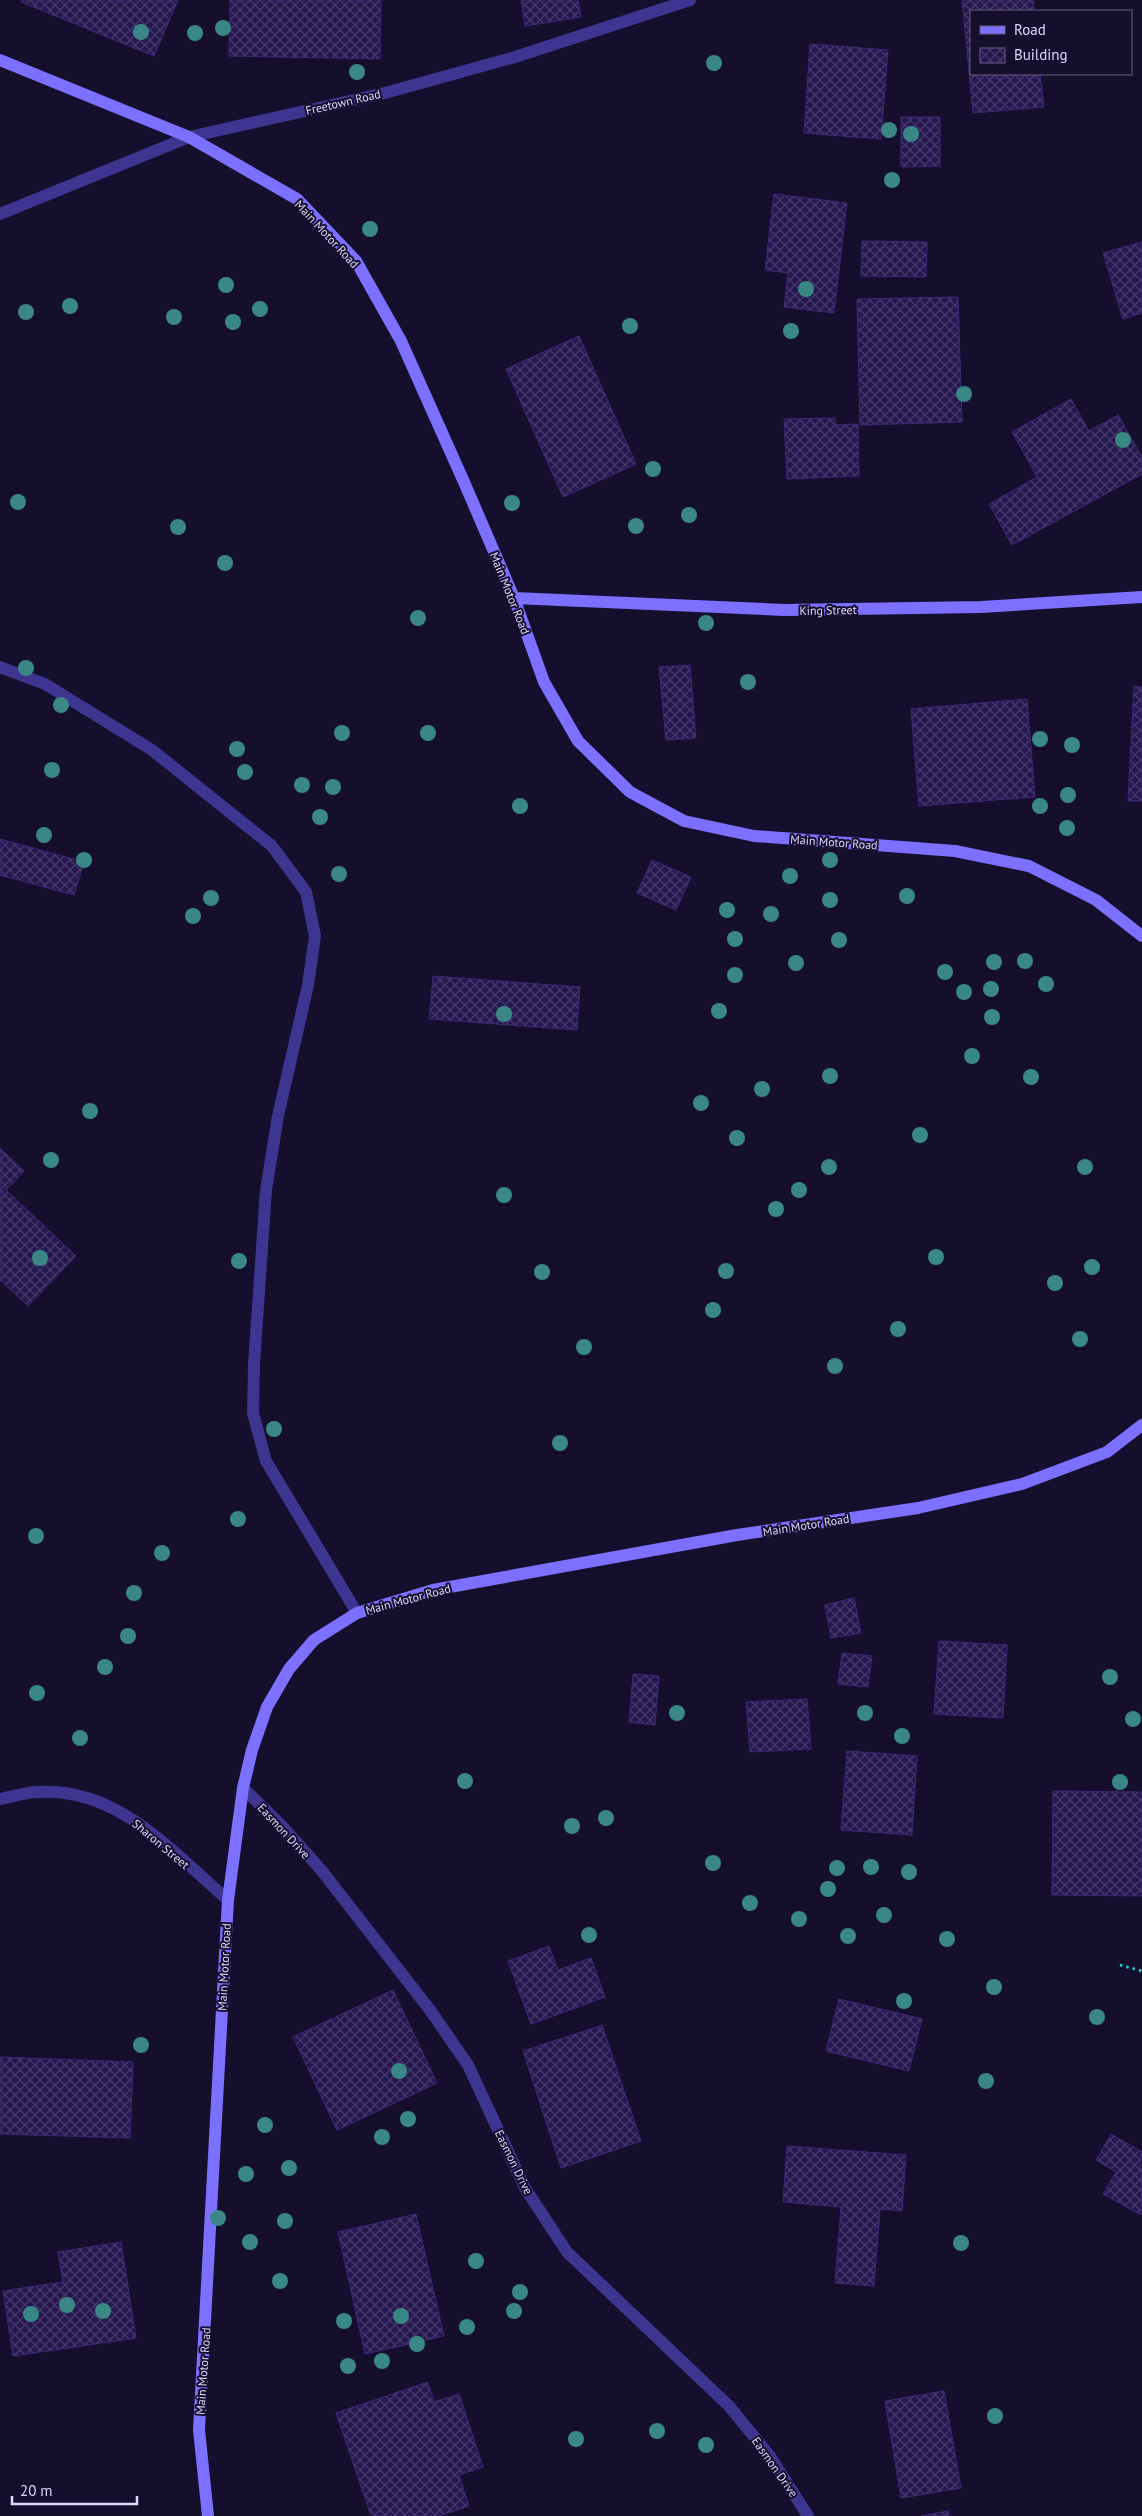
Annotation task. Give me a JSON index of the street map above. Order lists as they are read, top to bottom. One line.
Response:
{"streets":{"main road":["Main Motor Road","King Street"],"street":["Freetown Road","Easmon Drive","Sharon Street"]},"crossings":[["Freetown Road","Main Motor Road"],["Main Motor Road","King Street"],["Main Motor Road","Easmon Drive"],["Main Motor Road","Sharon Street"]],"legend":["Road","Building"],"scale_bar":"20 m"}
